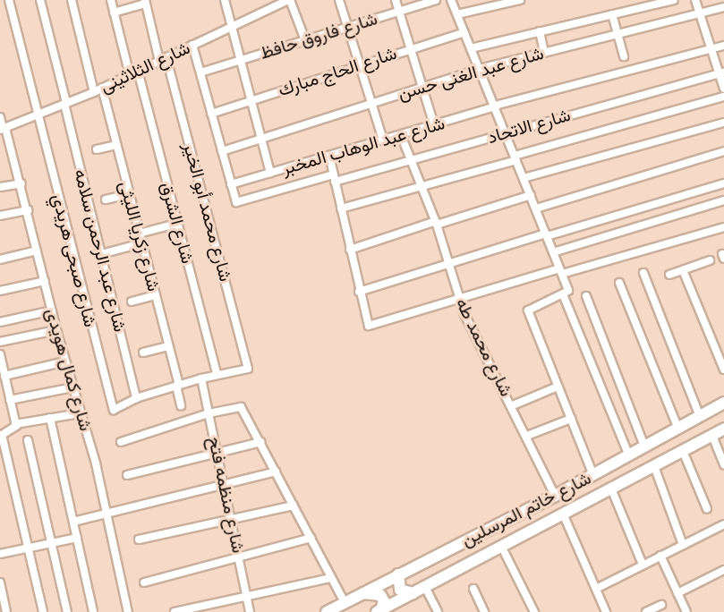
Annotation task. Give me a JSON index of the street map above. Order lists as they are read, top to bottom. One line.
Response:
{"streets":{"main road":["شارع خاتم المرسلين"],"street":["شارع فاروق حافظ","شارع الثلاثينى","شارع الحاج مبارك","شارع عبد الغنى حسن","شارع الاتحاد","شارع عبد الوهاب المخبر","شارع محمد أبو الخير","شارع الشرق","شارع زكريا الليثى","شارع عبد الرحمن سلامه","شارع صبحى هريدي","شارع محمد طه","شارع كمال هويدى","شارع منظمه فتح"]},"crossings":[["شارع الثلاثينى","شارع محمد أبو الخير"],["شارع الثلاثينى","شارع الشرق"],["شارع الثلاثينى","شارع زكريا الليثى"],["شارع الثلاثينى","شارع عبد الرحمن سلامه"],["شارع الثلاثينى","شارع صبحى هريدي"],["شارع الثلاثينى","شارع كمال هويدى"],["شارع الاتحاد","شارع عبد الوهاب المخبر"],["شارع الاتحاد","شارع محمد طه"],["شارع عبد الوهاب المخبر","شارع محمد طه"],["شارع محمد أبو الخير","شارع الشرق"],["شارع عبد الرحمن سلامه","شارع صبحى هريدي"],["شارع محمد طه","شارع خاتم المرسلين"]]}
